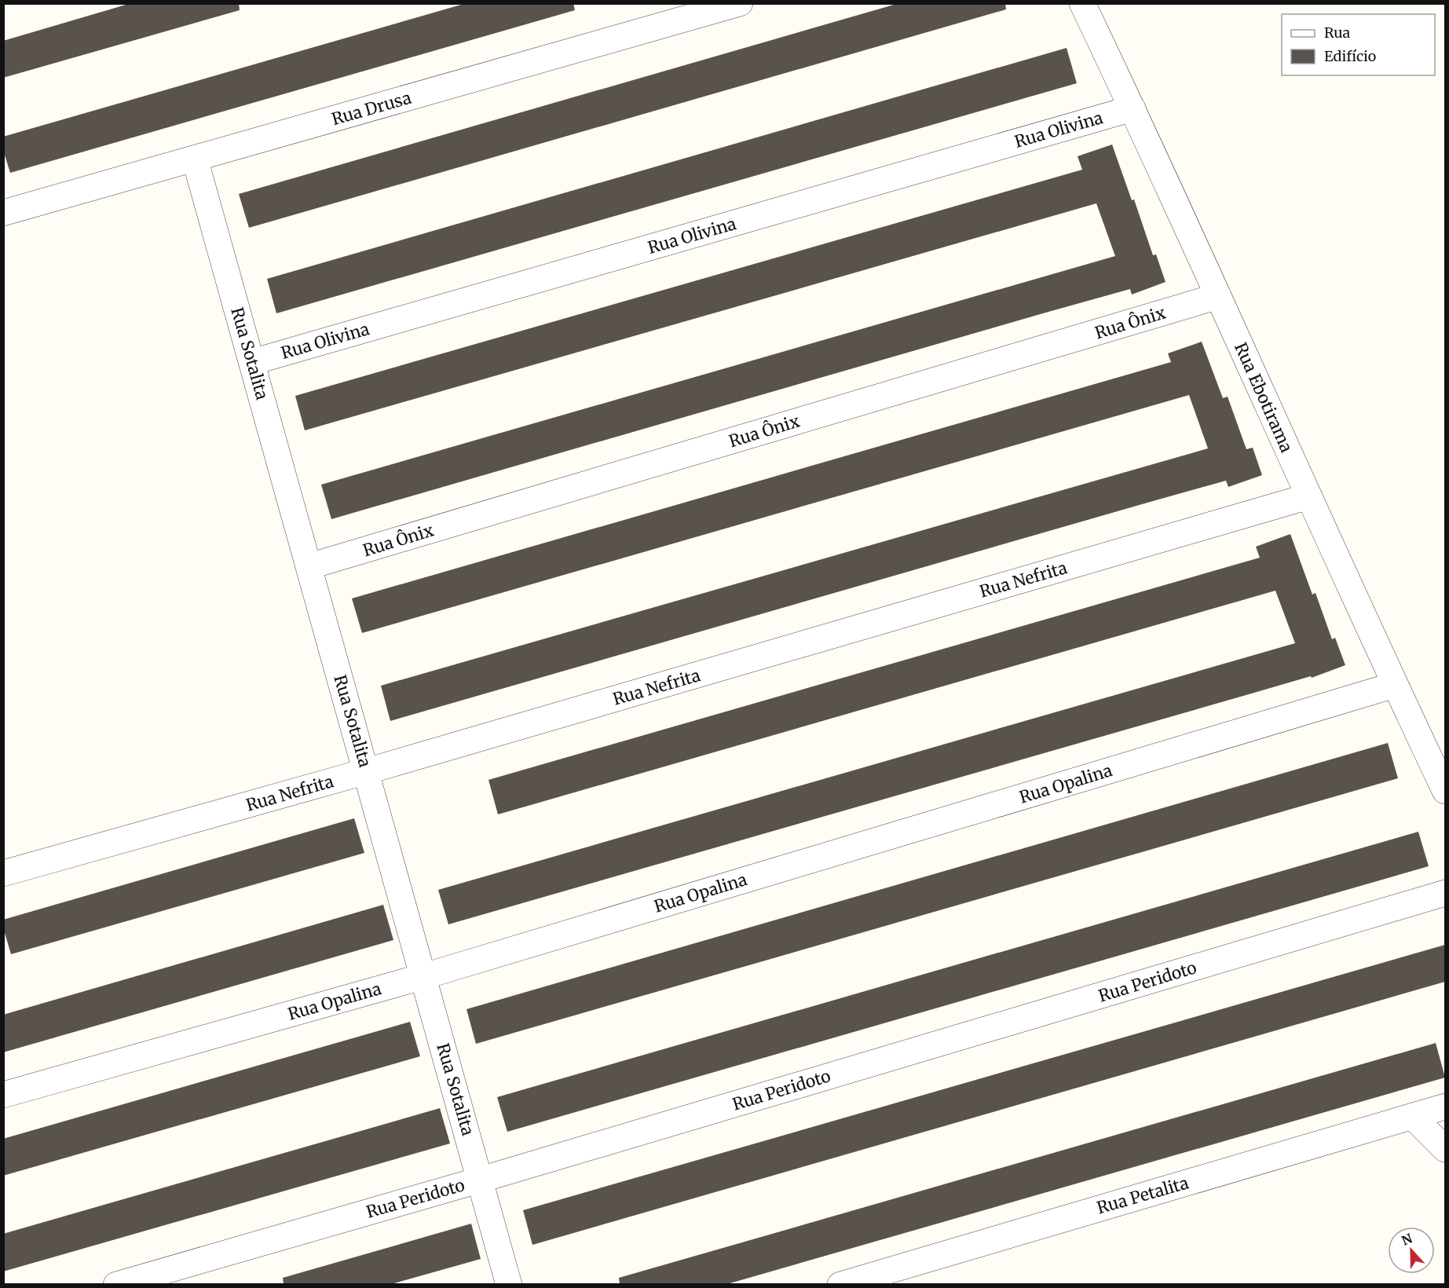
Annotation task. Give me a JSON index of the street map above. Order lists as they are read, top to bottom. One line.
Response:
{"streets":{"street":["Rua Drusa","Rua Olivina","Rua Ônix","Rua Sotalita","Rua Ebotirama","Rua Nefrita","Rua Opalina","Rua Peridoto","Rua Petalita"]},"crossings":[["Rua Drusa","Rua Sotalita"],["Rua Olivina","Rua Sotalita"],["Rua Olivina","Rua Ebotirama"],["Rua Ônix","Rua Sotalita"],["Rua Ônix","Rua Ebotirama"],["Rua Sotalita","Rua Nefrita"],["Rua Sotalita","Rua Opalina"],["Rua Sotalita","Rua Peridoto"],["Rua Ebotirama","Rua Nefrita"],["Rua Ebotirama","Rua Opalina"]],"legend":["Rua","Edifício"],"north":"top"}
